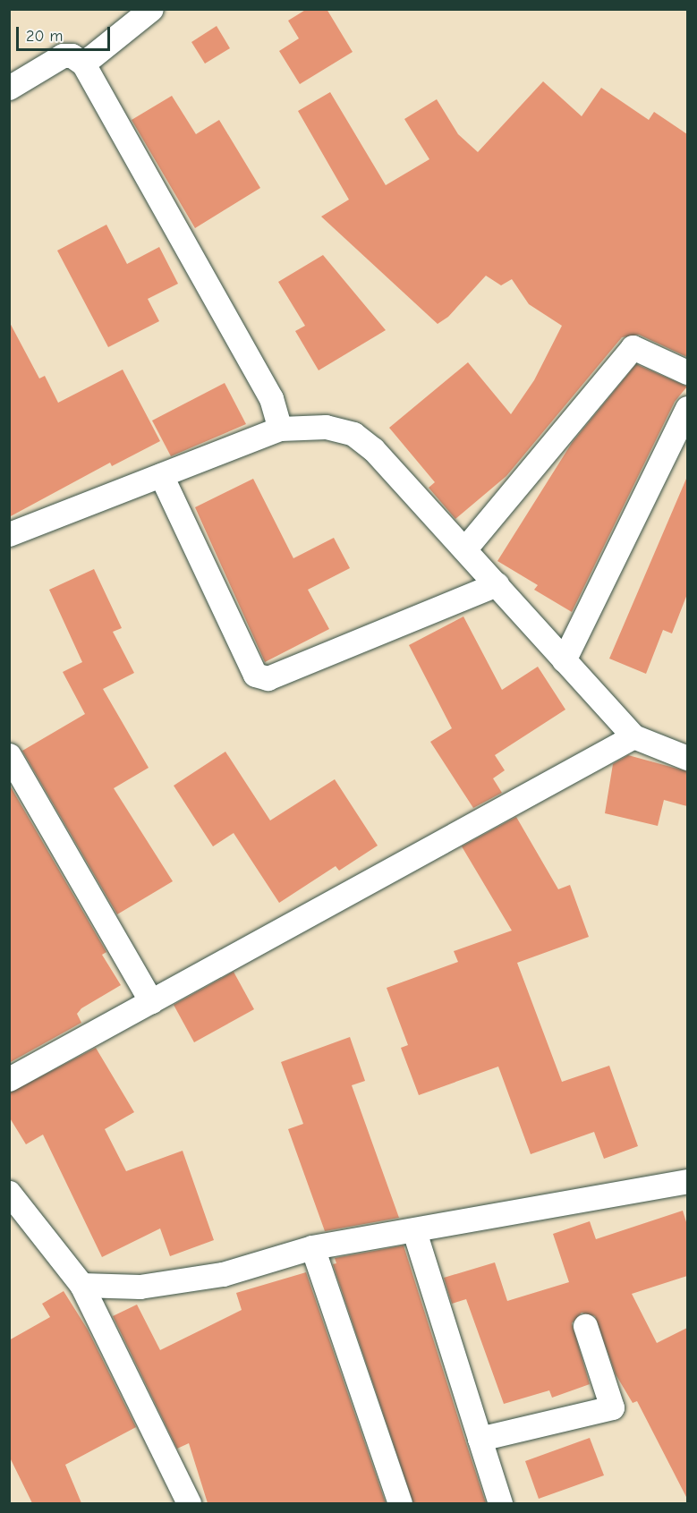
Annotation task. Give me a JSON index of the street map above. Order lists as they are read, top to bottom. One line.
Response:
{"scale_bar":"20 m"}
